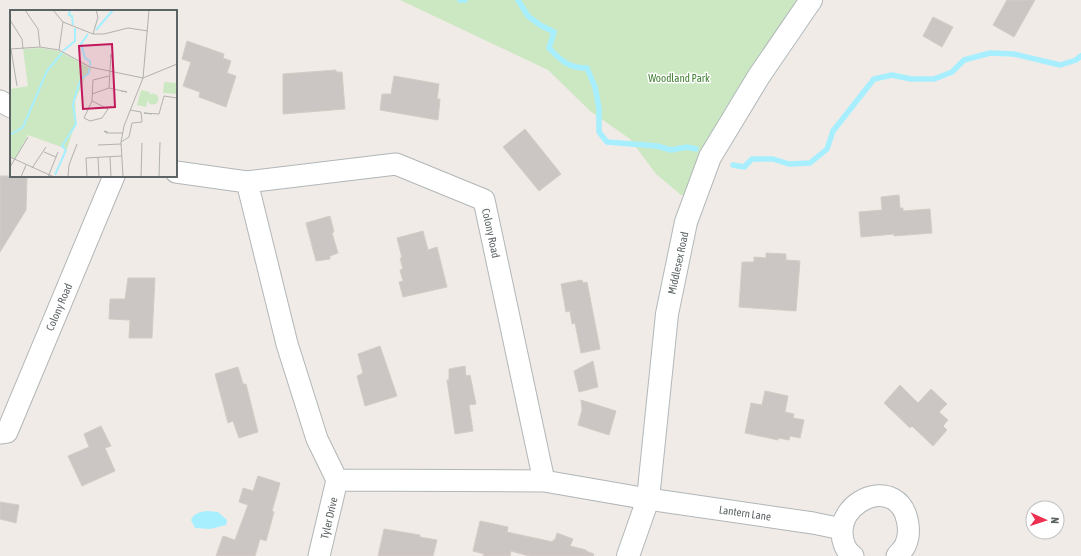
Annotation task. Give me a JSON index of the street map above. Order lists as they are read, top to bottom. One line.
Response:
{"streets":{"street":["Colony Road","Middlesex Road","Lantern Lane","Tyler Drive"]},"crossings":[["Middlesex Road","Lantern Lane"]],"parks":["Woodland Park"],"north":"right"}
